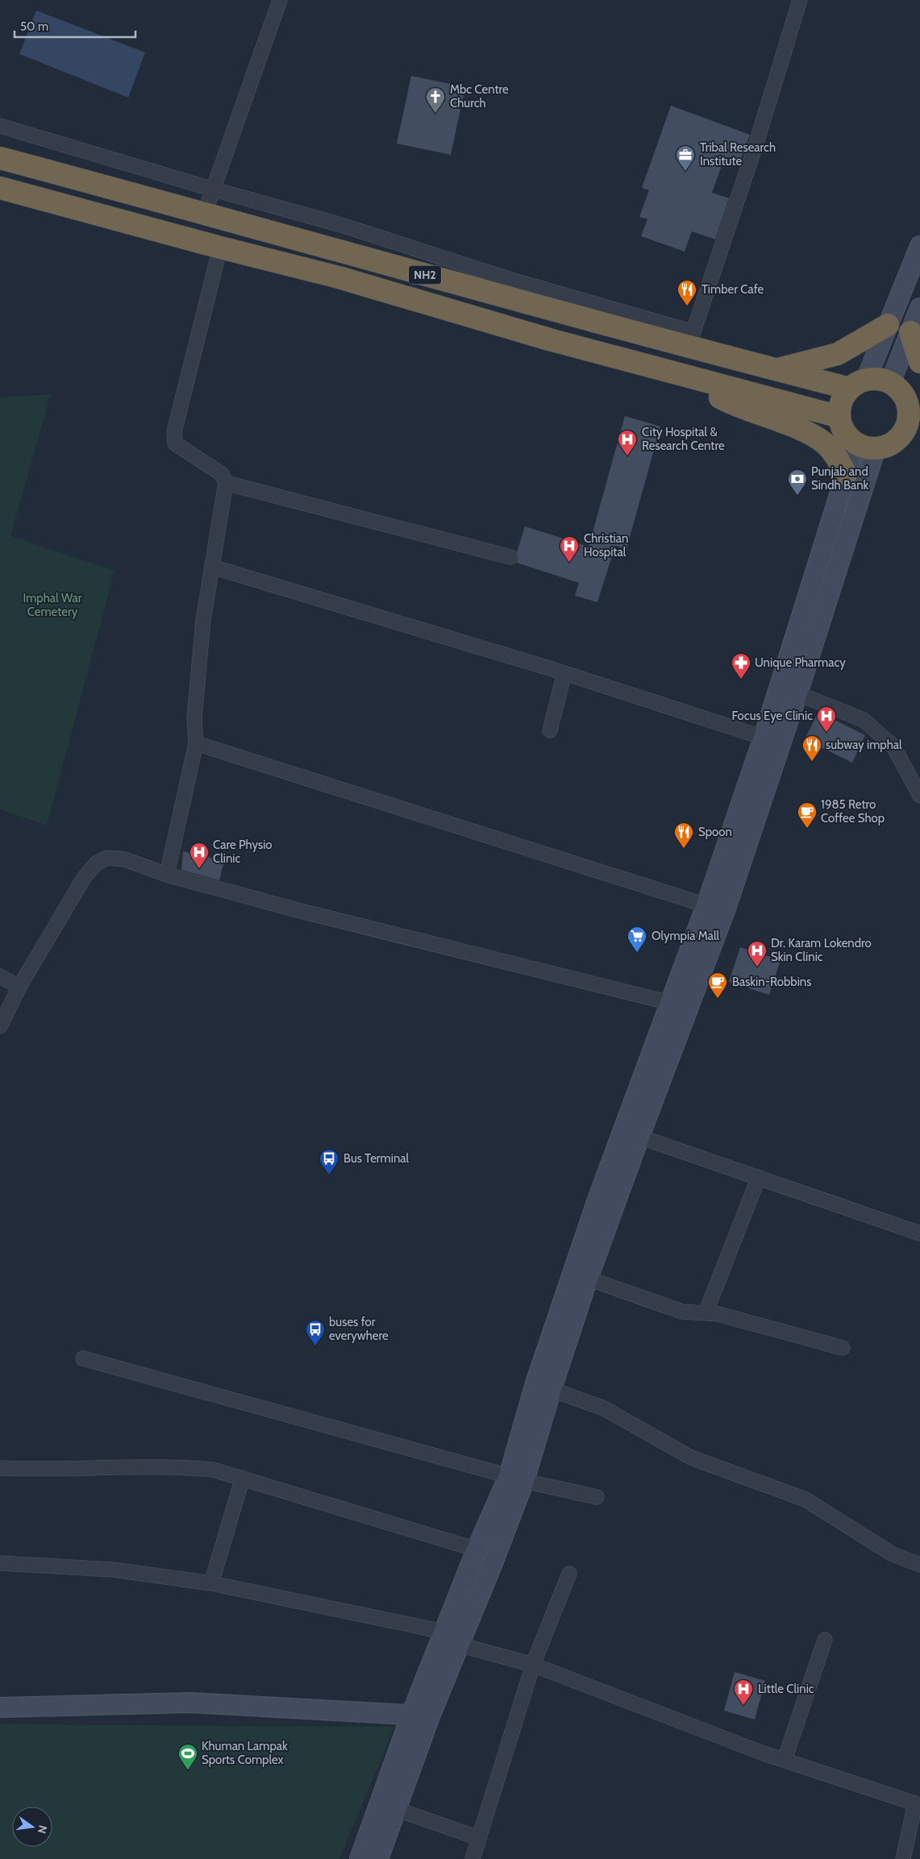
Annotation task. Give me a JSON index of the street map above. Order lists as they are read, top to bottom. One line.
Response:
{"streets":{"highway":["NH2"]},"parks":["Imphal War Cemetery"],"places":{"church":["Mbc Centre Church"],"office":["Tribal Research Institute"],"restaurant":["Timber Cafe","subway imphal","Spoon"],"hospital":["City Hospital & Research Centre","Christian Hospital","Focus Eye Clinic","Care Physio Clinic","Dr. Karam Lokendro Skin Clinic","Little Clinic"],"bank":["Punjab and Sindh Bank"],"pharmacy":["Unique Pharmacy"],"cafe":["1985 Retro Coffee Shop","Baskin-Robbins"],"supermarket":["Olympia Mall"],"bus stop":["Bus Terminal","buses for everywhere"],"sports":["Khuman Lampak Sports Complex"]},"scale_bar":"50 m","north":"right"}
